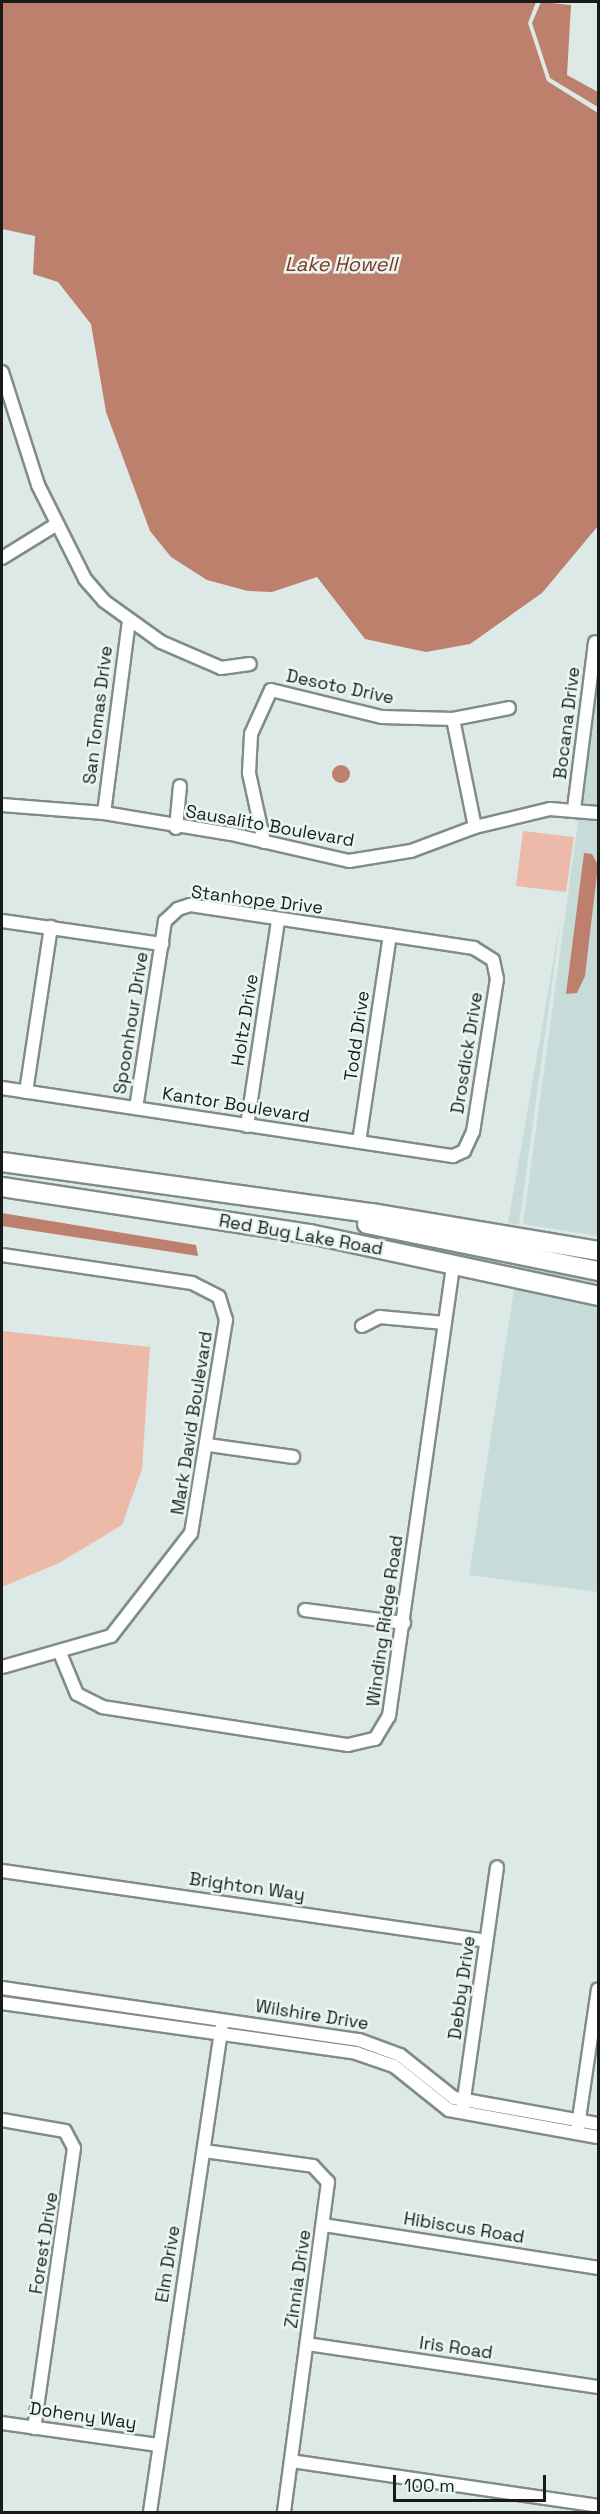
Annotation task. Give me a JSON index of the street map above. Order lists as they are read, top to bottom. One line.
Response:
{"streets":{"main road":["Red Bug Lake Road"],"street":["Desoto Drive","San Tomas Drive","Bocana Drive","Sausalito Boulevard","Stanhope Drive","Holtz Drive","Spoonhour Drive","Todd Drive","Drosdick Drive","Kantor Boulevard","Mark David Boulevard","Winding Ridge Road","Brighton Way","Debby Drive","Wilshire Drive","Hibiscus Road","Forest Drive","Elm Drive","Zinnia Drive","Iris Road","Doheny Way"]},"crossings":[["Desoto Drive","Sausalito Boulevard"],["San Tomas Drive","Sausalito Boulevard"],["Bocana Drive","Sausalito Boulevard"],["Stanhope Drive","Holtz Drive"],["Stanhope Drive","Spoonhour Drive"],["Stanhope Drive","Todd Drive"],["Stanhope Drive","Drosdick Drive"],["Holtz Drive","Kantor Boulevard"],["Spoonhour Drive","Kantor Boulevard"],["Todd Drive","Kantor Boulevard"],["Drosdick Drive","Kantor Boulevard"],["Red Bug Lake Road","Winding Ridge Road"],["Mark David Boulevard","Winding Ridge Road"],["Brighton Way","Debby Drive"],["Debby Drive","Wilshire Drive"],["Wilshire Drive","Elm Drive"],["Hibiscus Road","Zinnia Drive"],["Forest Drive","Doheny Way"],["Elm Drive","Zinnia Drive"],["Elm Drive","Doheny Way"],["Zinnia Drive","Iris Road"]],"water":["Lake Howell"],"scale_bar":"100 m"}
